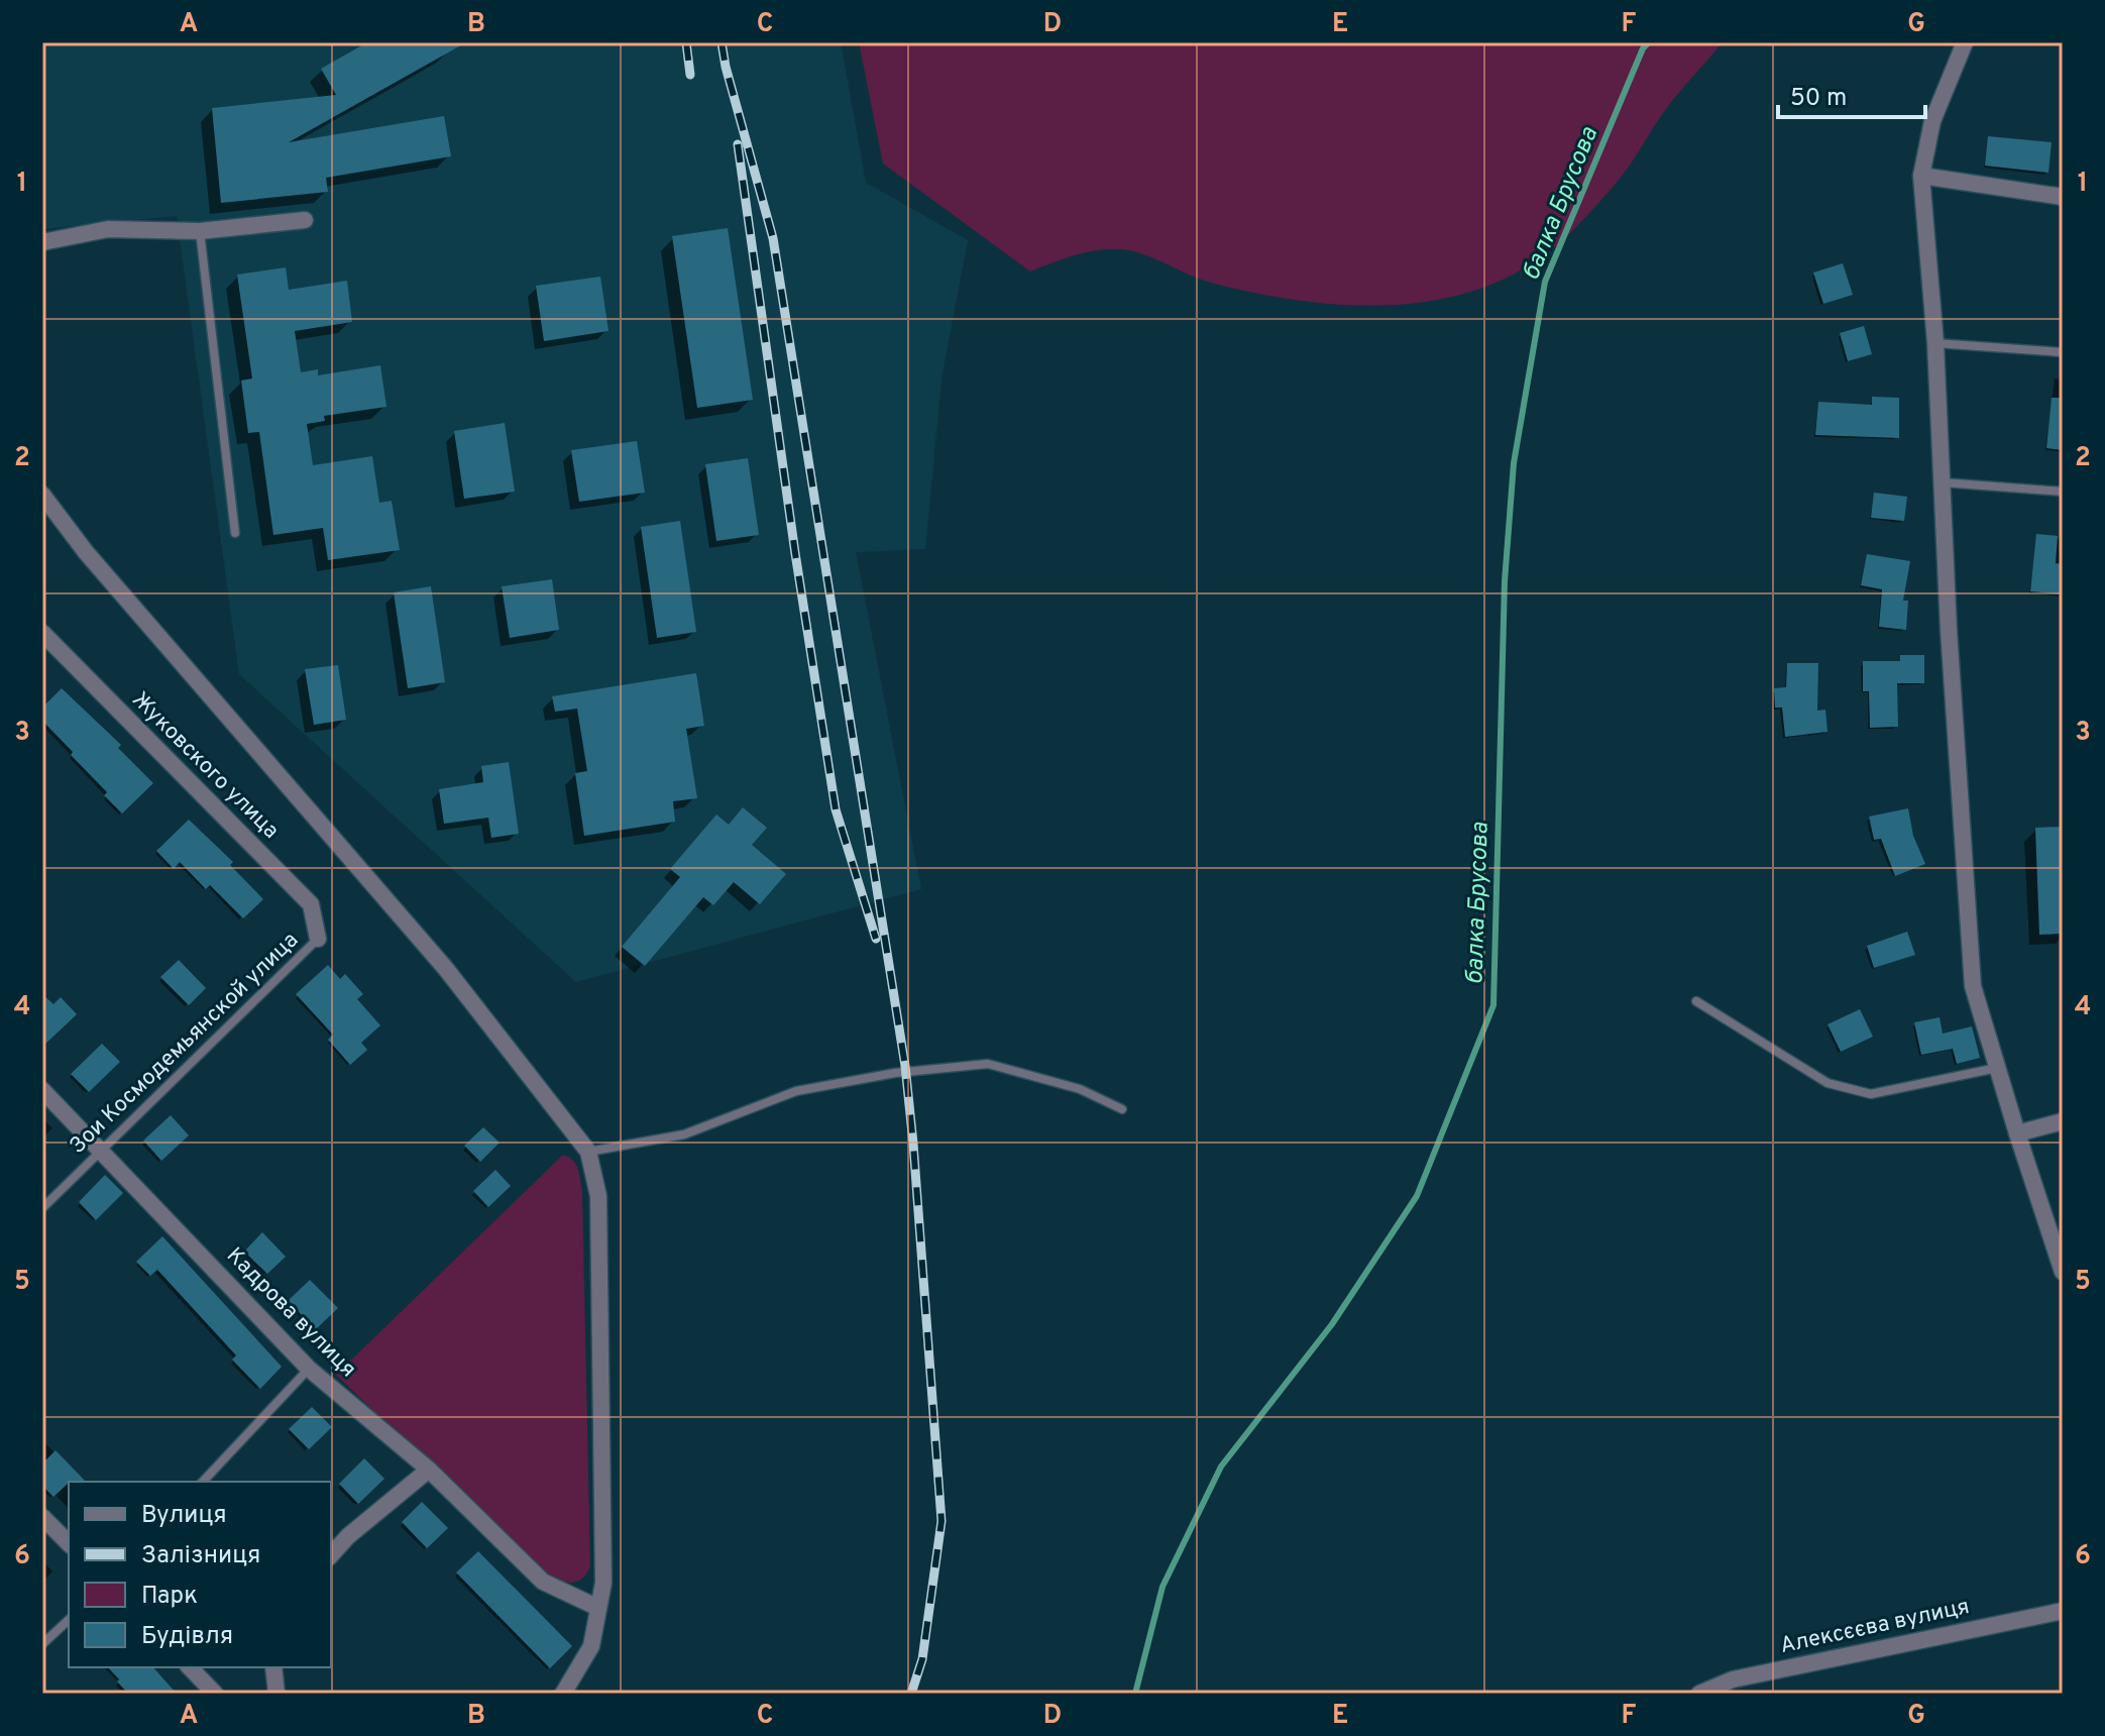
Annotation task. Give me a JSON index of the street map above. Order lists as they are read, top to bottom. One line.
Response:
{"streets":{"street":["Жуковского улица","Кадрова вулиця","Алексєєва вулиця"],"lane":["Зои Космодемьянской улица"]},"crossings":[["Жуковского улица","Зои Космодемьянской улица"],["Зои Космодемьянской улица","Кадрова вулиця"]],"water":["балка Брусова"],"legend":["Вулиця","Залізниця","Парк","Будівля"],"scale_bar":"50 m","grid":{"columns":["A","B","C","D","E","F","G"],"rows":["1","2","3","4","5","6"]}}
